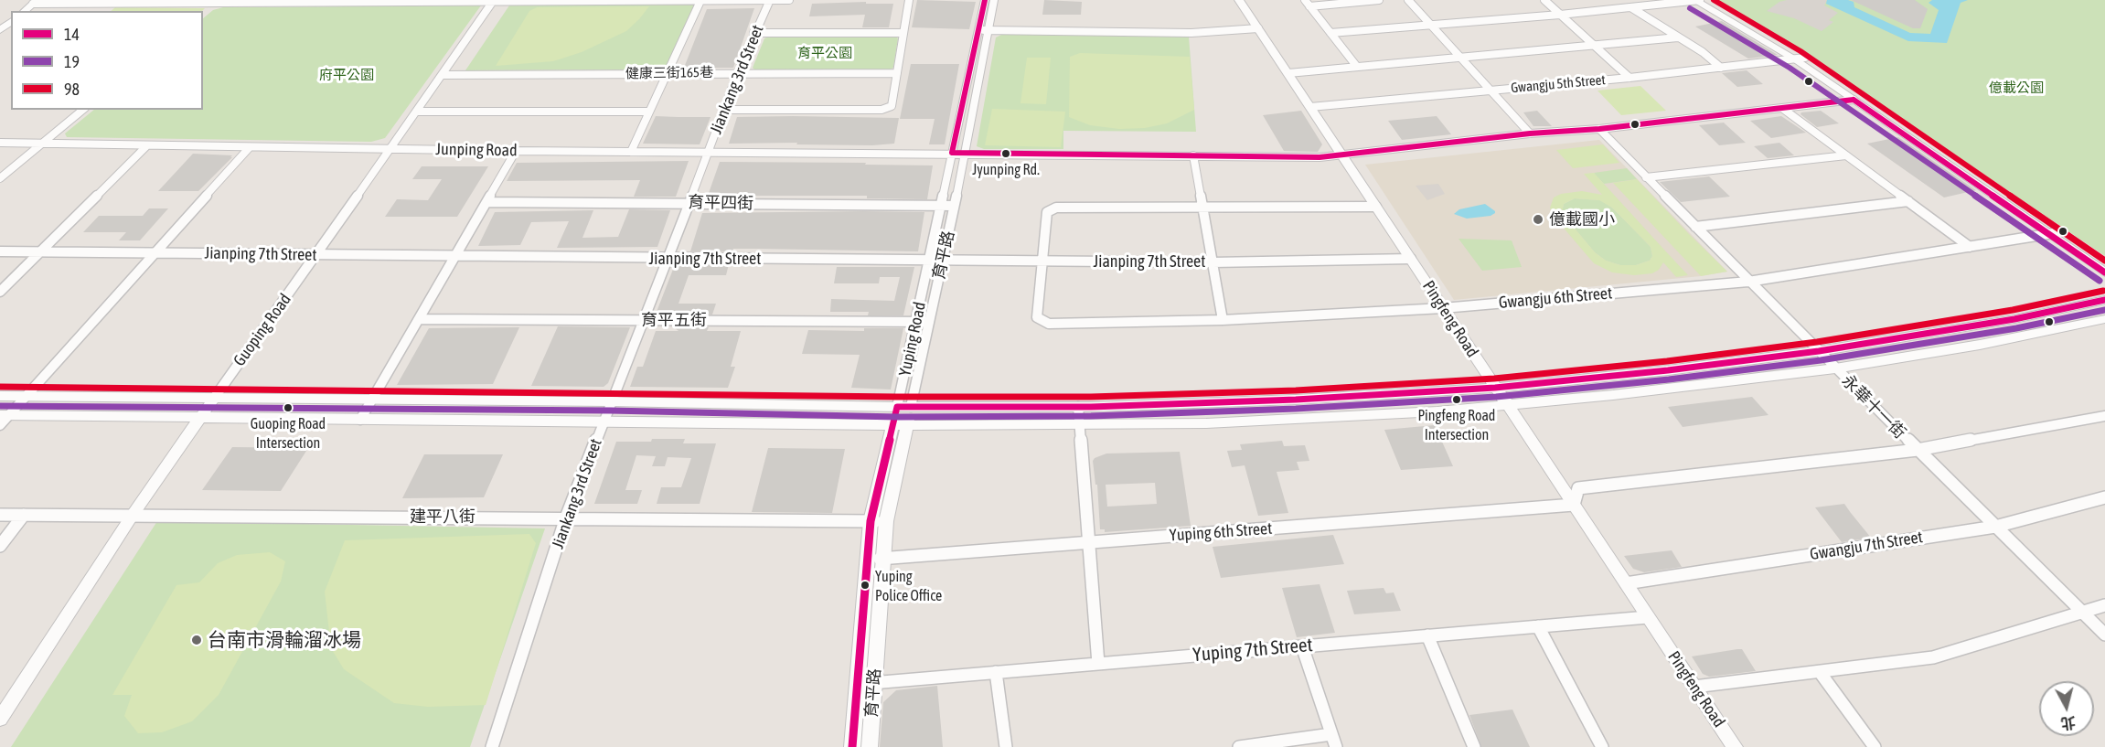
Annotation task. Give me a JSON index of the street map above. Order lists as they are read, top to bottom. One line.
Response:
{"streets":{"street":["健康三街165巷","Jiankang 3rd Street","Gwangju 5th Street","Junping Road","育平四街","Jianping 7th Street","育平路","Gwangju 6th Street","Pingfeng Road","育平五街","Guoping Road","Yuping Road","永華十一街","建平八街","Yuping 6th Street","Gwangju 7th Street","Yuping 7th Street"]},"crossings":[["健康三街165巷","Jiankang 3rd Street"],["健康三街165巷","Guoping Road"],["Jiankang 3rd Street","Junping Road"],["Jiankang 3rd Street","育平四街"],["Jiankang 3rd Street","Jianping 7th Street"],["Jiankang 3rd Street","育平五街"],["Jiankang 3rd Street","建平八街"],["Gwangju 5th Street","Pingfeng Road"],["Junping Road","育平路"],["Junping Road","Pingfeng Road"],["Junping Road","Guoping Road"],["Junping Road","Yuping Road"],["Junping Road","永華十一街"],["育平四街","育平路"],["育平四街","Yuping Road"],["Jianping 7th Street","育平路"],["Jianping 7th Street","Gwangju 6th Street"],["Jianping 7th Street","Pingfeng Road"],["Jianping 7th Street","Guoping Road"],["Jianping 7th Street","Yuping Road"],["育平路","育平五街"],["育平路","Yuping Road"],["育平路","建平八街"],["育平路","Yuping 6th Street"],["育平路","Yuping 7th Street"],["Gwangju 6th Street","Pingfeng Road"],["Gwangju 6th Street","永華十一街"],["Pingfeng Road","Yuping 6th Street"],["Pingfeng Road","Gwangju 7th Street"],["Pingfeng Road","Yuping 7th Street"],["育平五街","Yuping Road"],["Guoping Road","建平八街"],["永華十一街","Gwangju 7th Street"]],"parks":["育平公園","府平公園","億載公園"],"places":["Jyunping Rd.","億載國小","Pingfeng Road Intersection","Guoping Road Intersection","Yuping Police Office","台南市滑輪溜冰場"],"lines":["transit line 14","transit line 98","transit line 19"],"legend":["14","19","98"],"north":"bottom"}
